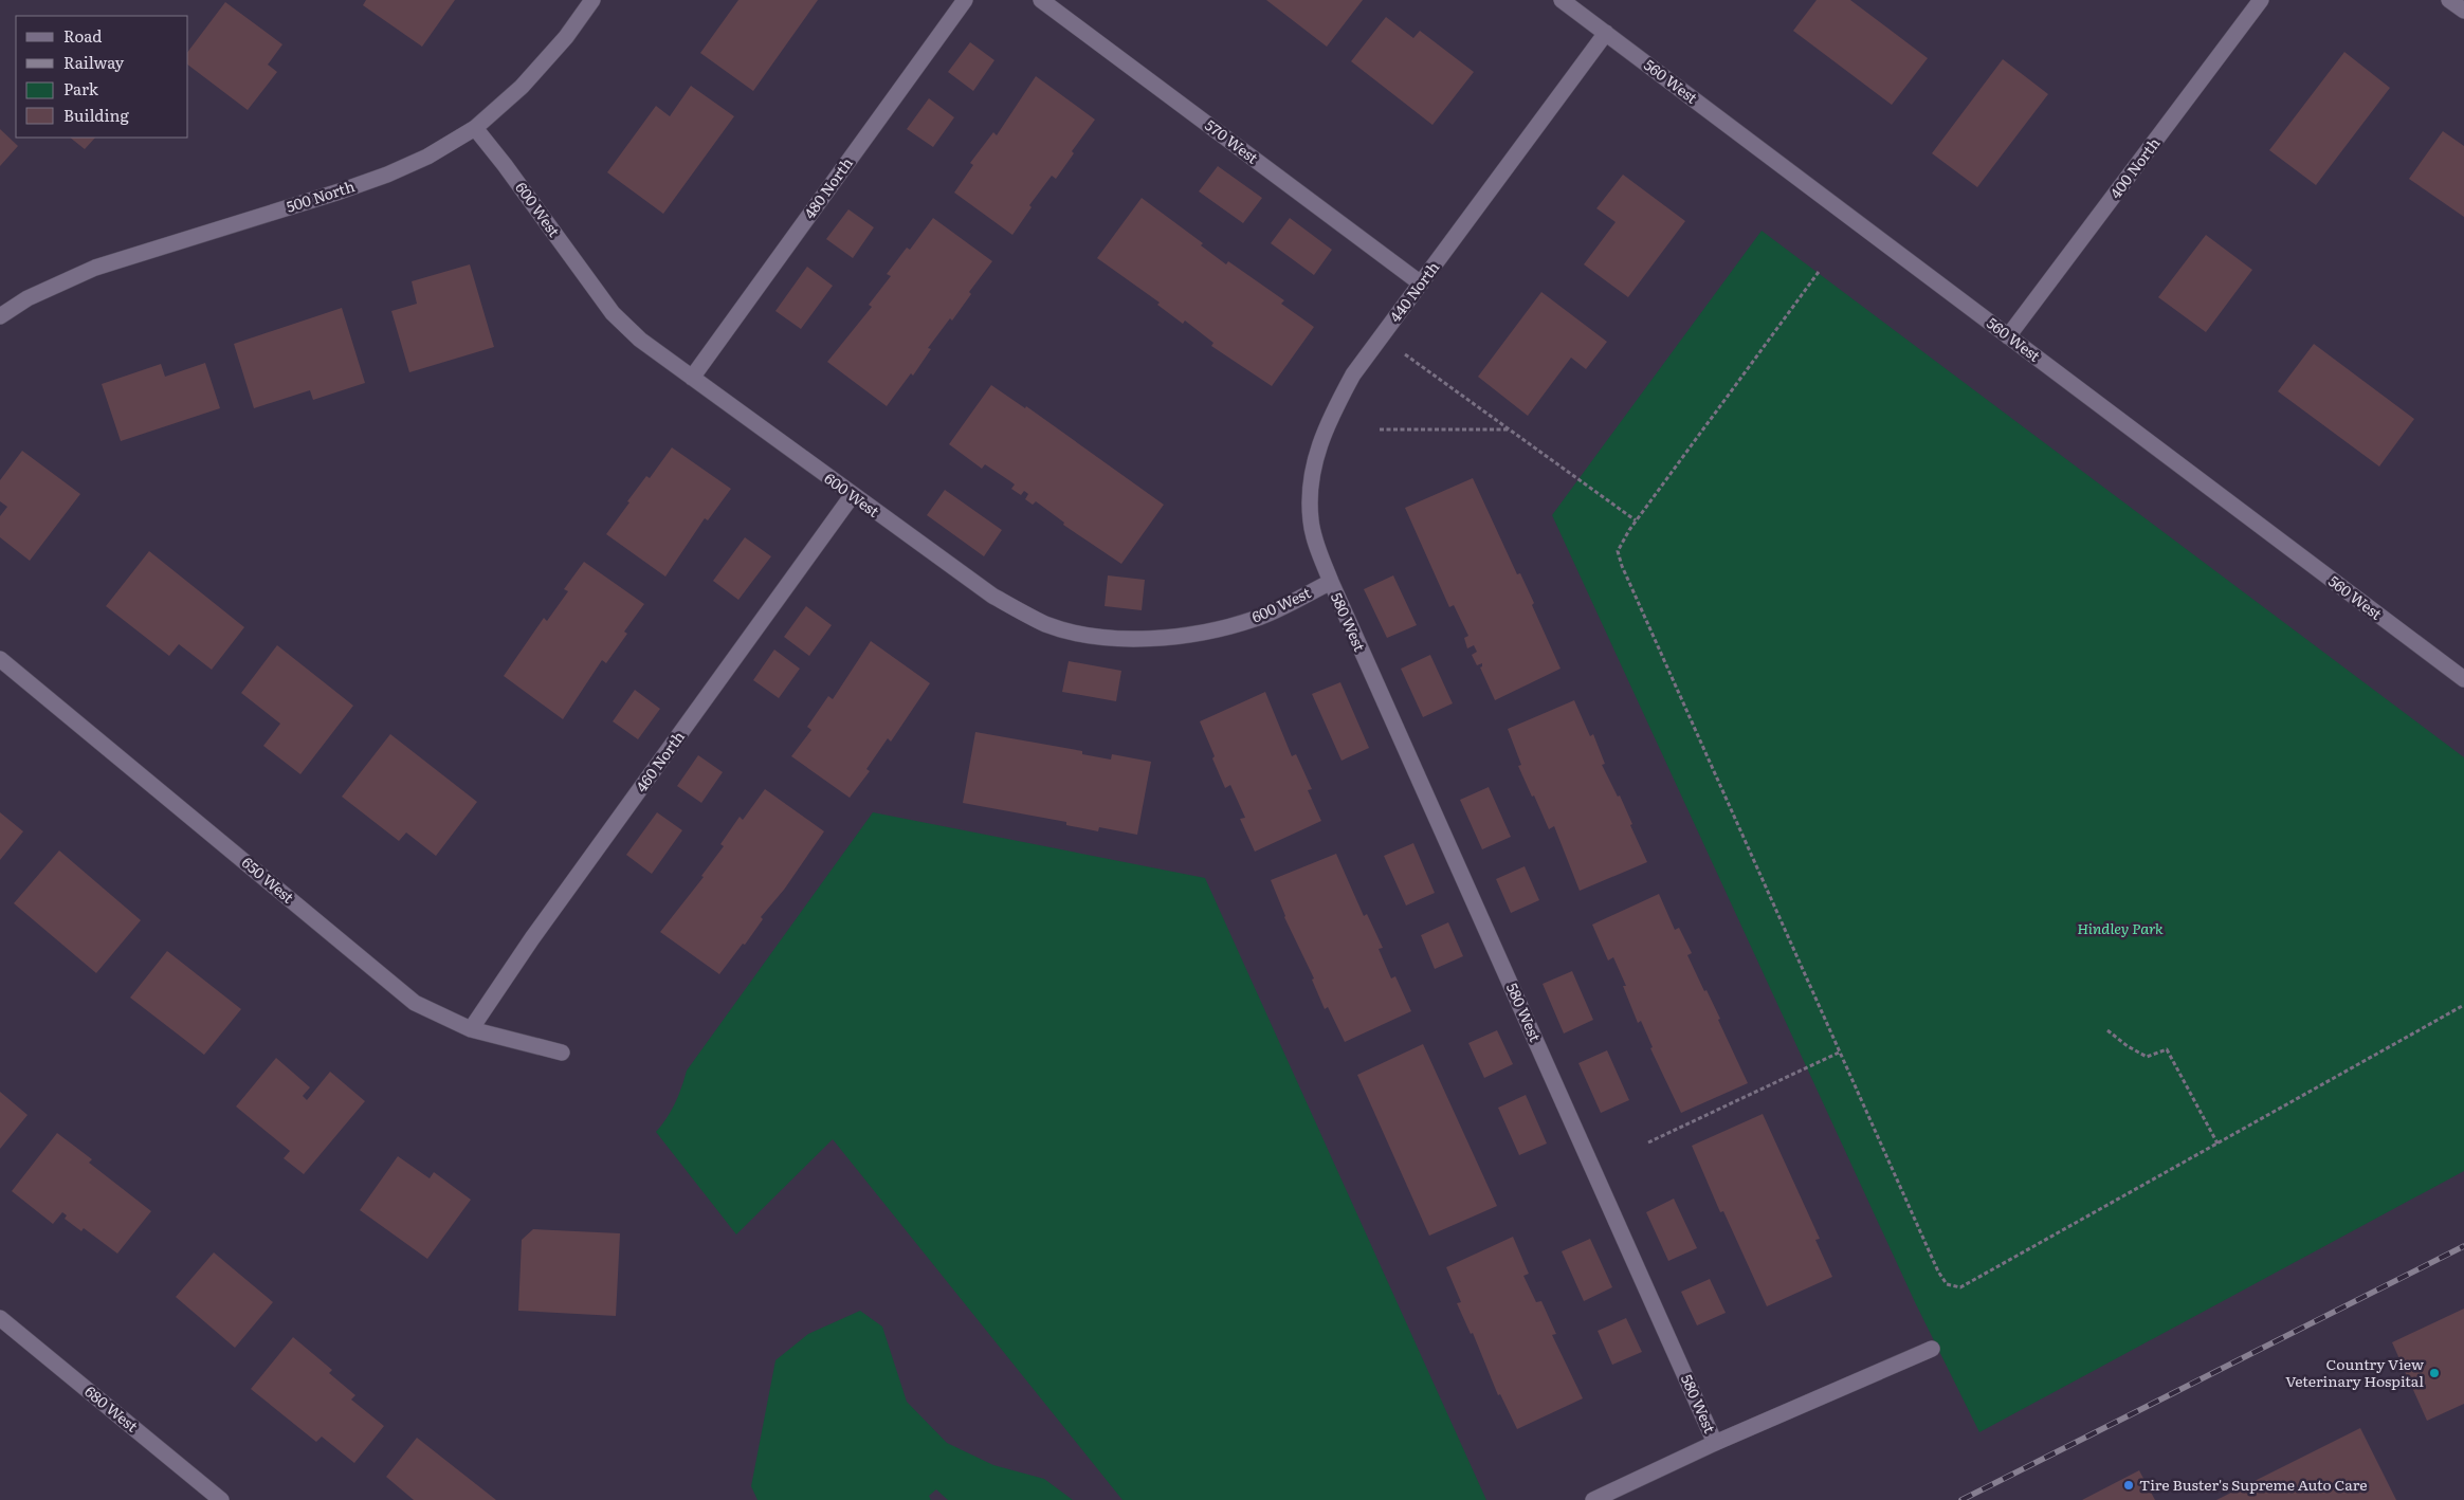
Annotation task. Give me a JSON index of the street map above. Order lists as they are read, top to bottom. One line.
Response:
{"streets":{"street":["560 West","570 West","400 North","480 North","500 North","600 West","440 North","580 West","460 North","650 West","680 West"]},"crossings":[["560 West","400 North"],["560 West","440 North"],["570 West","440 North"],["480 North","600 West"],["500 North","600 West"],["600 West","440 North"],["600 West","580 West"],["600 West","460 North"],["440 North","580 West"],["460 North","650 West"]],"parks":["Hindley Park"],"places":["Country View Veterinary Hospital","Tire Buster's Supreme Auto Care"],"legend":["Road","Railway","Park","Building"]}
